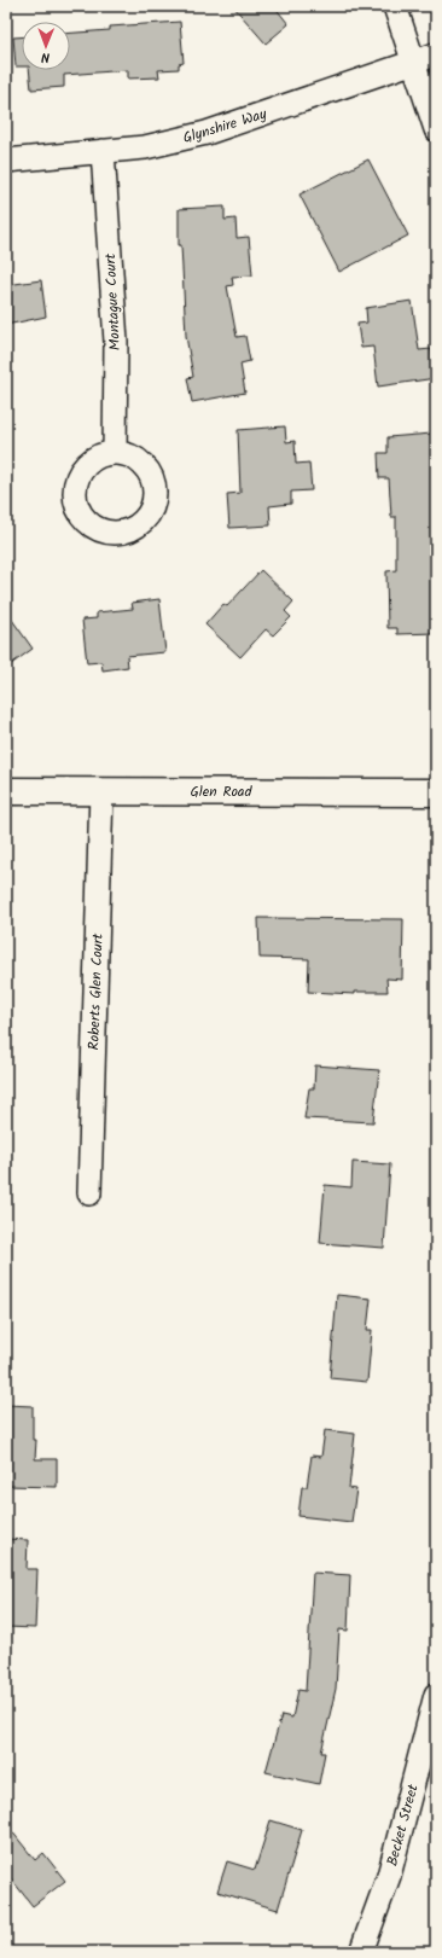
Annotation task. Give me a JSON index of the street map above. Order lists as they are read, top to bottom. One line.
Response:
{"streets":{"main road":["Glen Road"],"street":["Glynshire Way","Montague Court","Roberts Glen Court","Becket Street"]},"crossings":[["Glynshire Way","Montague Court"],["Glen Road","Roberts Glen Court"]],"north":"bottom"}
